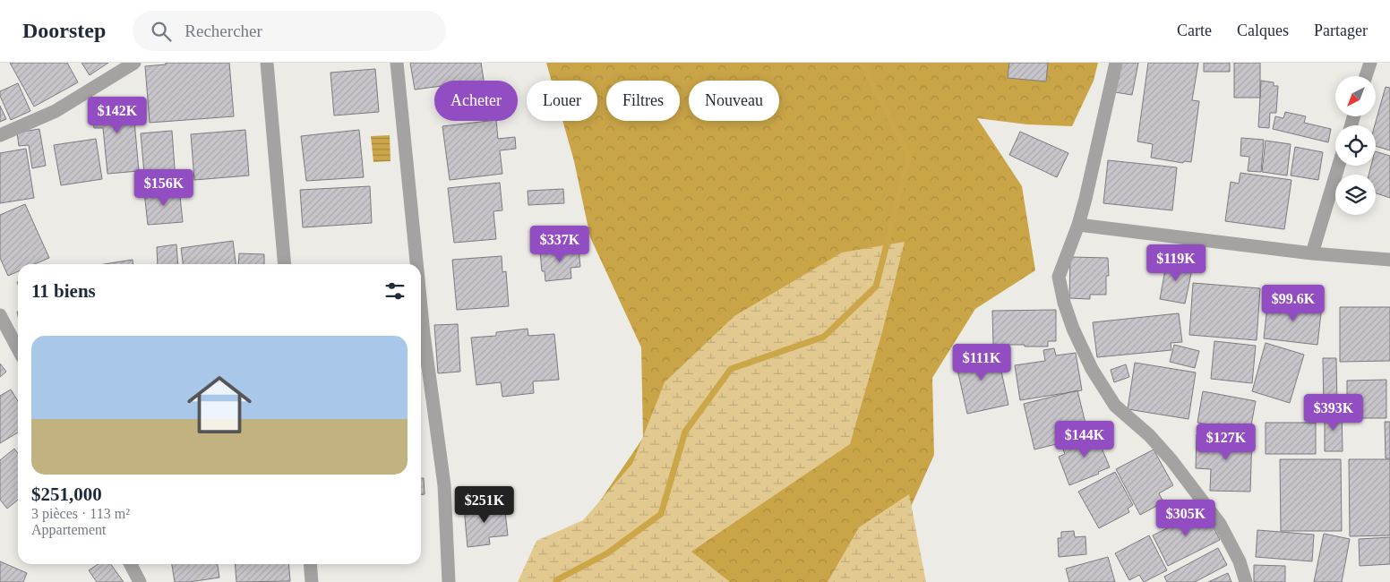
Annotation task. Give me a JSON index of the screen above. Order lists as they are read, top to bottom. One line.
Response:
{"north":"bottom left","page":{"header":"Doorstep","search":"Rechercher","nav":["Carte","Calques","Partager"],"chip":["Acheter","Louer","Filtres","Nouveau"],"price":["$142K","$156K","$337K","$119K","$99.6K","$111K","$393K","$144K","$127K","$251K","$305K"],"heading":"11 biens","list":[{"name":"$251,000","note":"3 pièces · 113 m² · Appartement"}]}}
